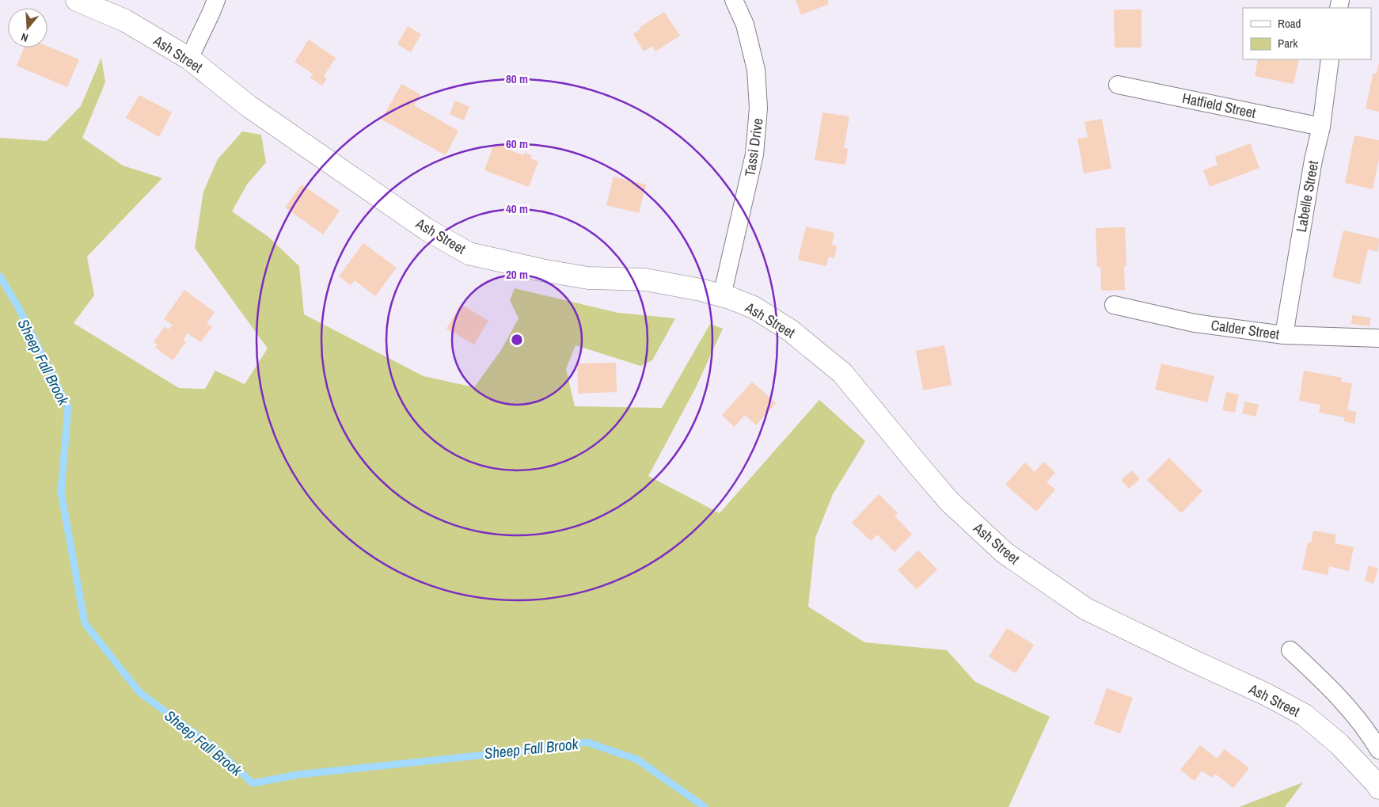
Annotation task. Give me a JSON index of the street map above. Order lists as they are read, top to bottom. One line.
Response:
{"streets":{"street":["Ash Street","Hatfield Street","Tassi Drive","Labelle Street","Calder Street"]},"crossings":[["Ash Street","Tassi Drive"],["Hatfield Street","Labelle Street"],["Labelle Street","Calder Street"]],"water":["Sheep Fall Brook"],"legend":["Road","Park"],"north":"bottom","rings":["80 m","60 m","40 m","20 m"]}
